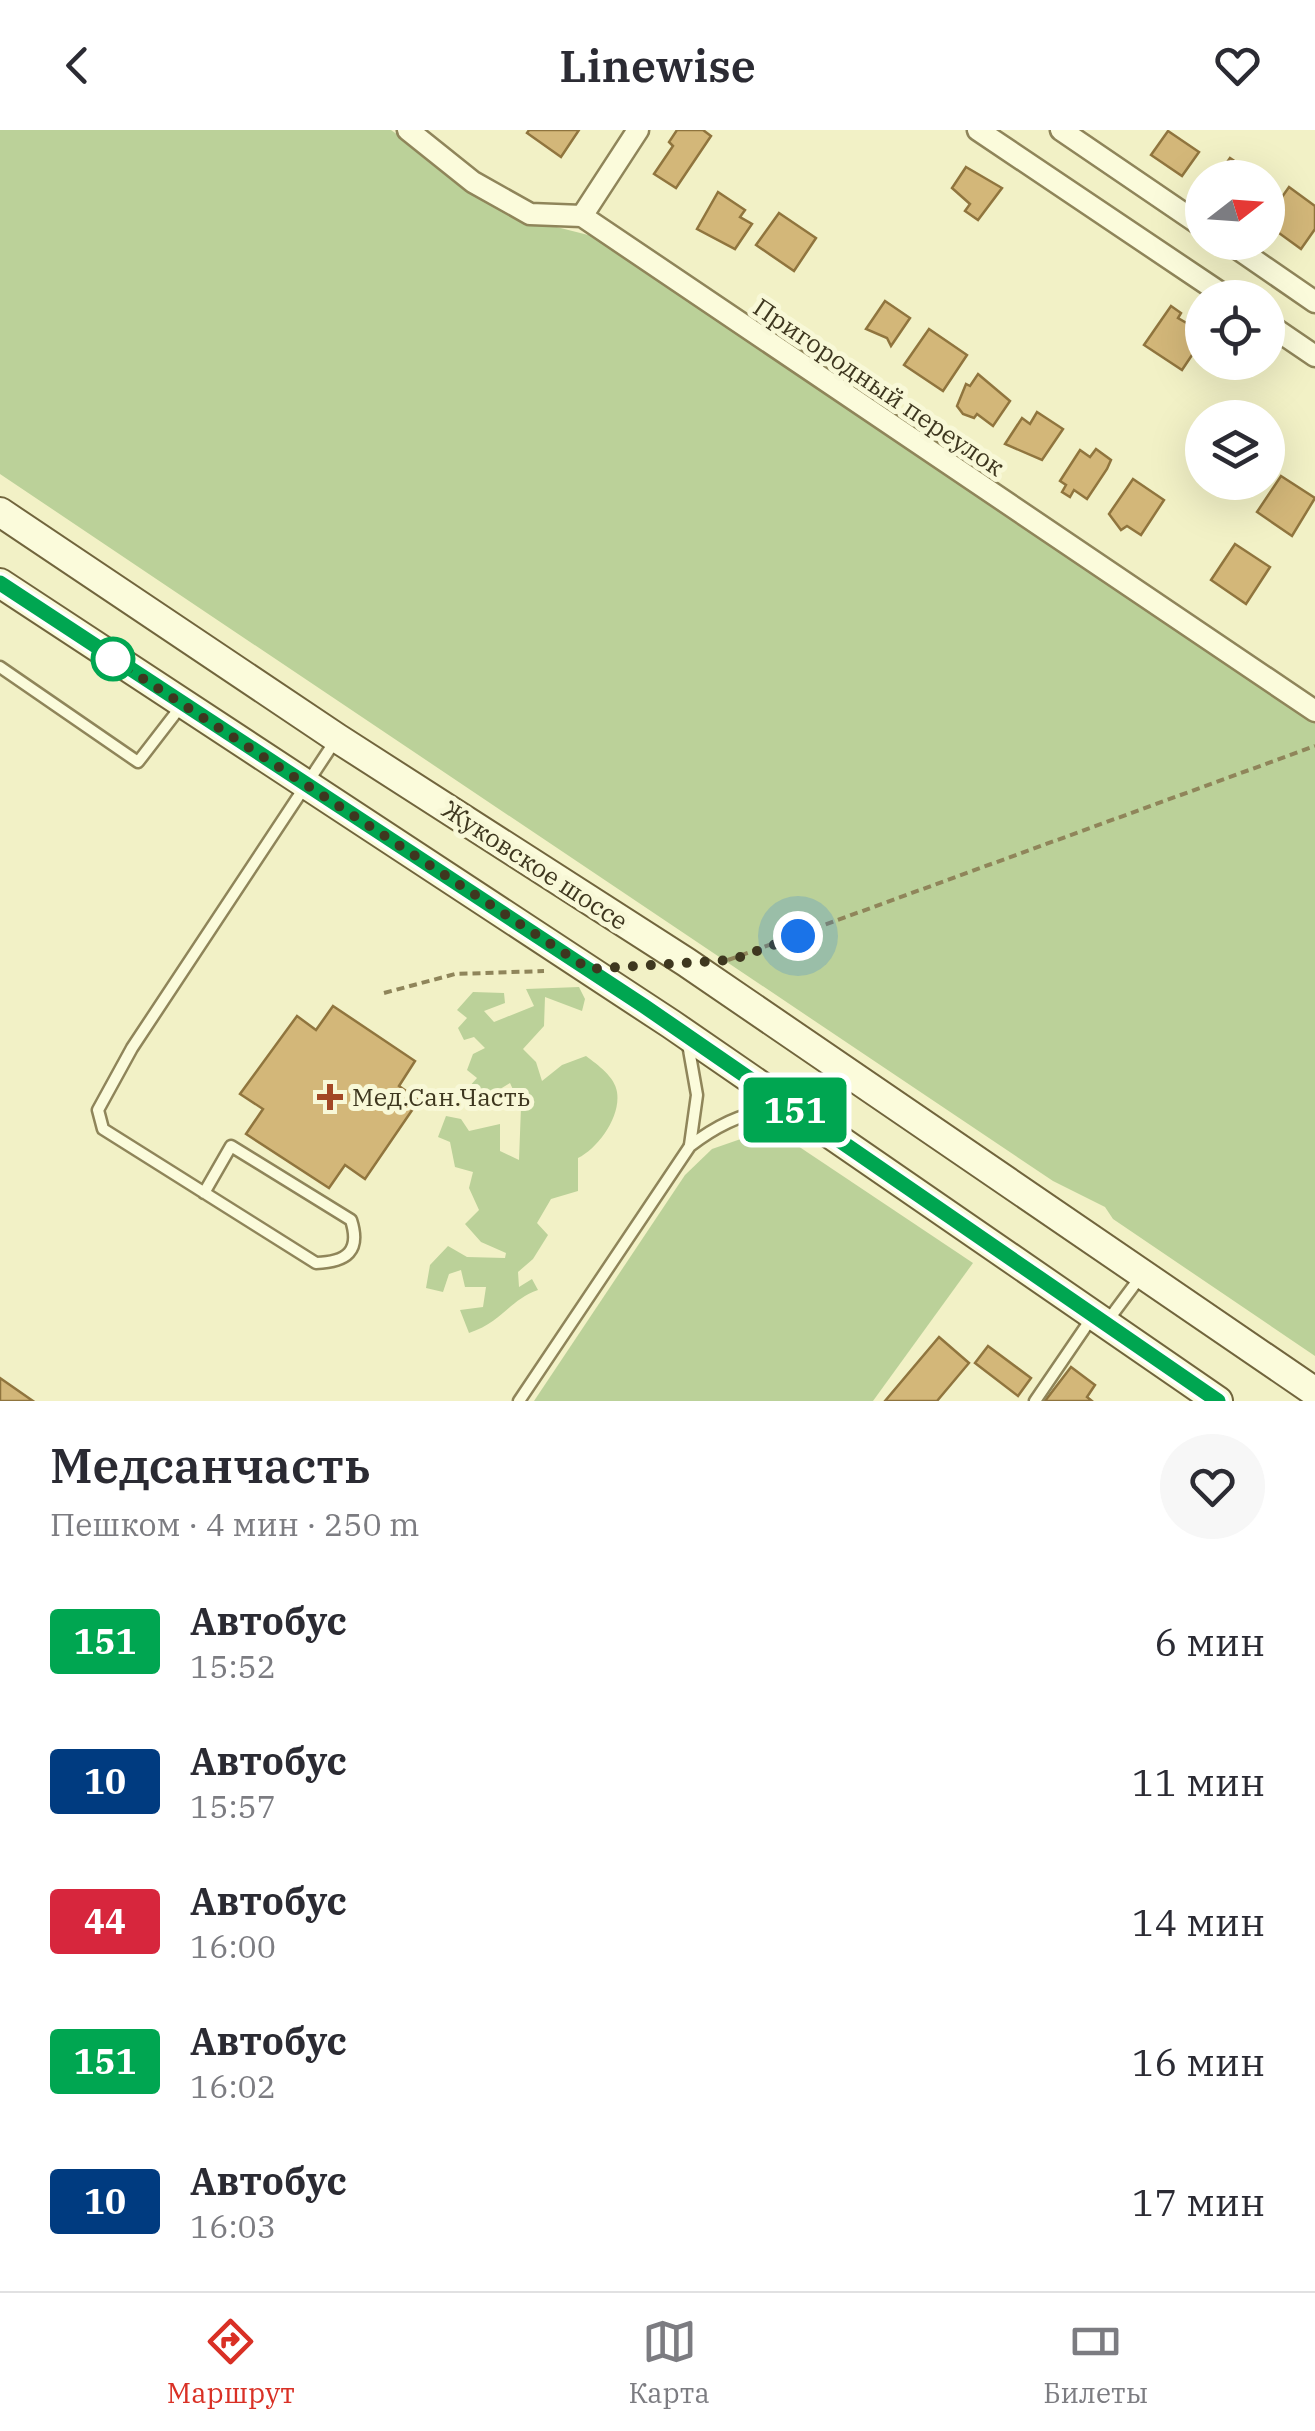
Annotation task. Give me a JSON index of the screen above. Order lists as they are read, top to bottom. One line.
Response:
{"streets":{"main road":["Жуковское шоссе"],"street":["Пригородный переулок"]},"places":{"health":["Мед.Сан.Часть"]},"lines":["bus line 151"],"north":"right","page":{"header":"Linewise","on_map":"151","heading":["Медсанчасть","Пешком · 4 мин · 250 m"],"list":[{"mark":"151","name":"Автобус","note":"15:52","value":"6 мин"},{"mark":"10","name":"Автобус","note":"15:57","value":"11 мин"},{"mark":"44","name":"Автобус","note":"16:00","value":"14 мин"},{"mark":"151","name":"Автобус","note":"16:02","value":"16 мин"},{"mark":"10","name":"Автобус","note":"16:03","value":"17 мин"}],"tabs":["Маршрут","Карта","Билеты"]}}
